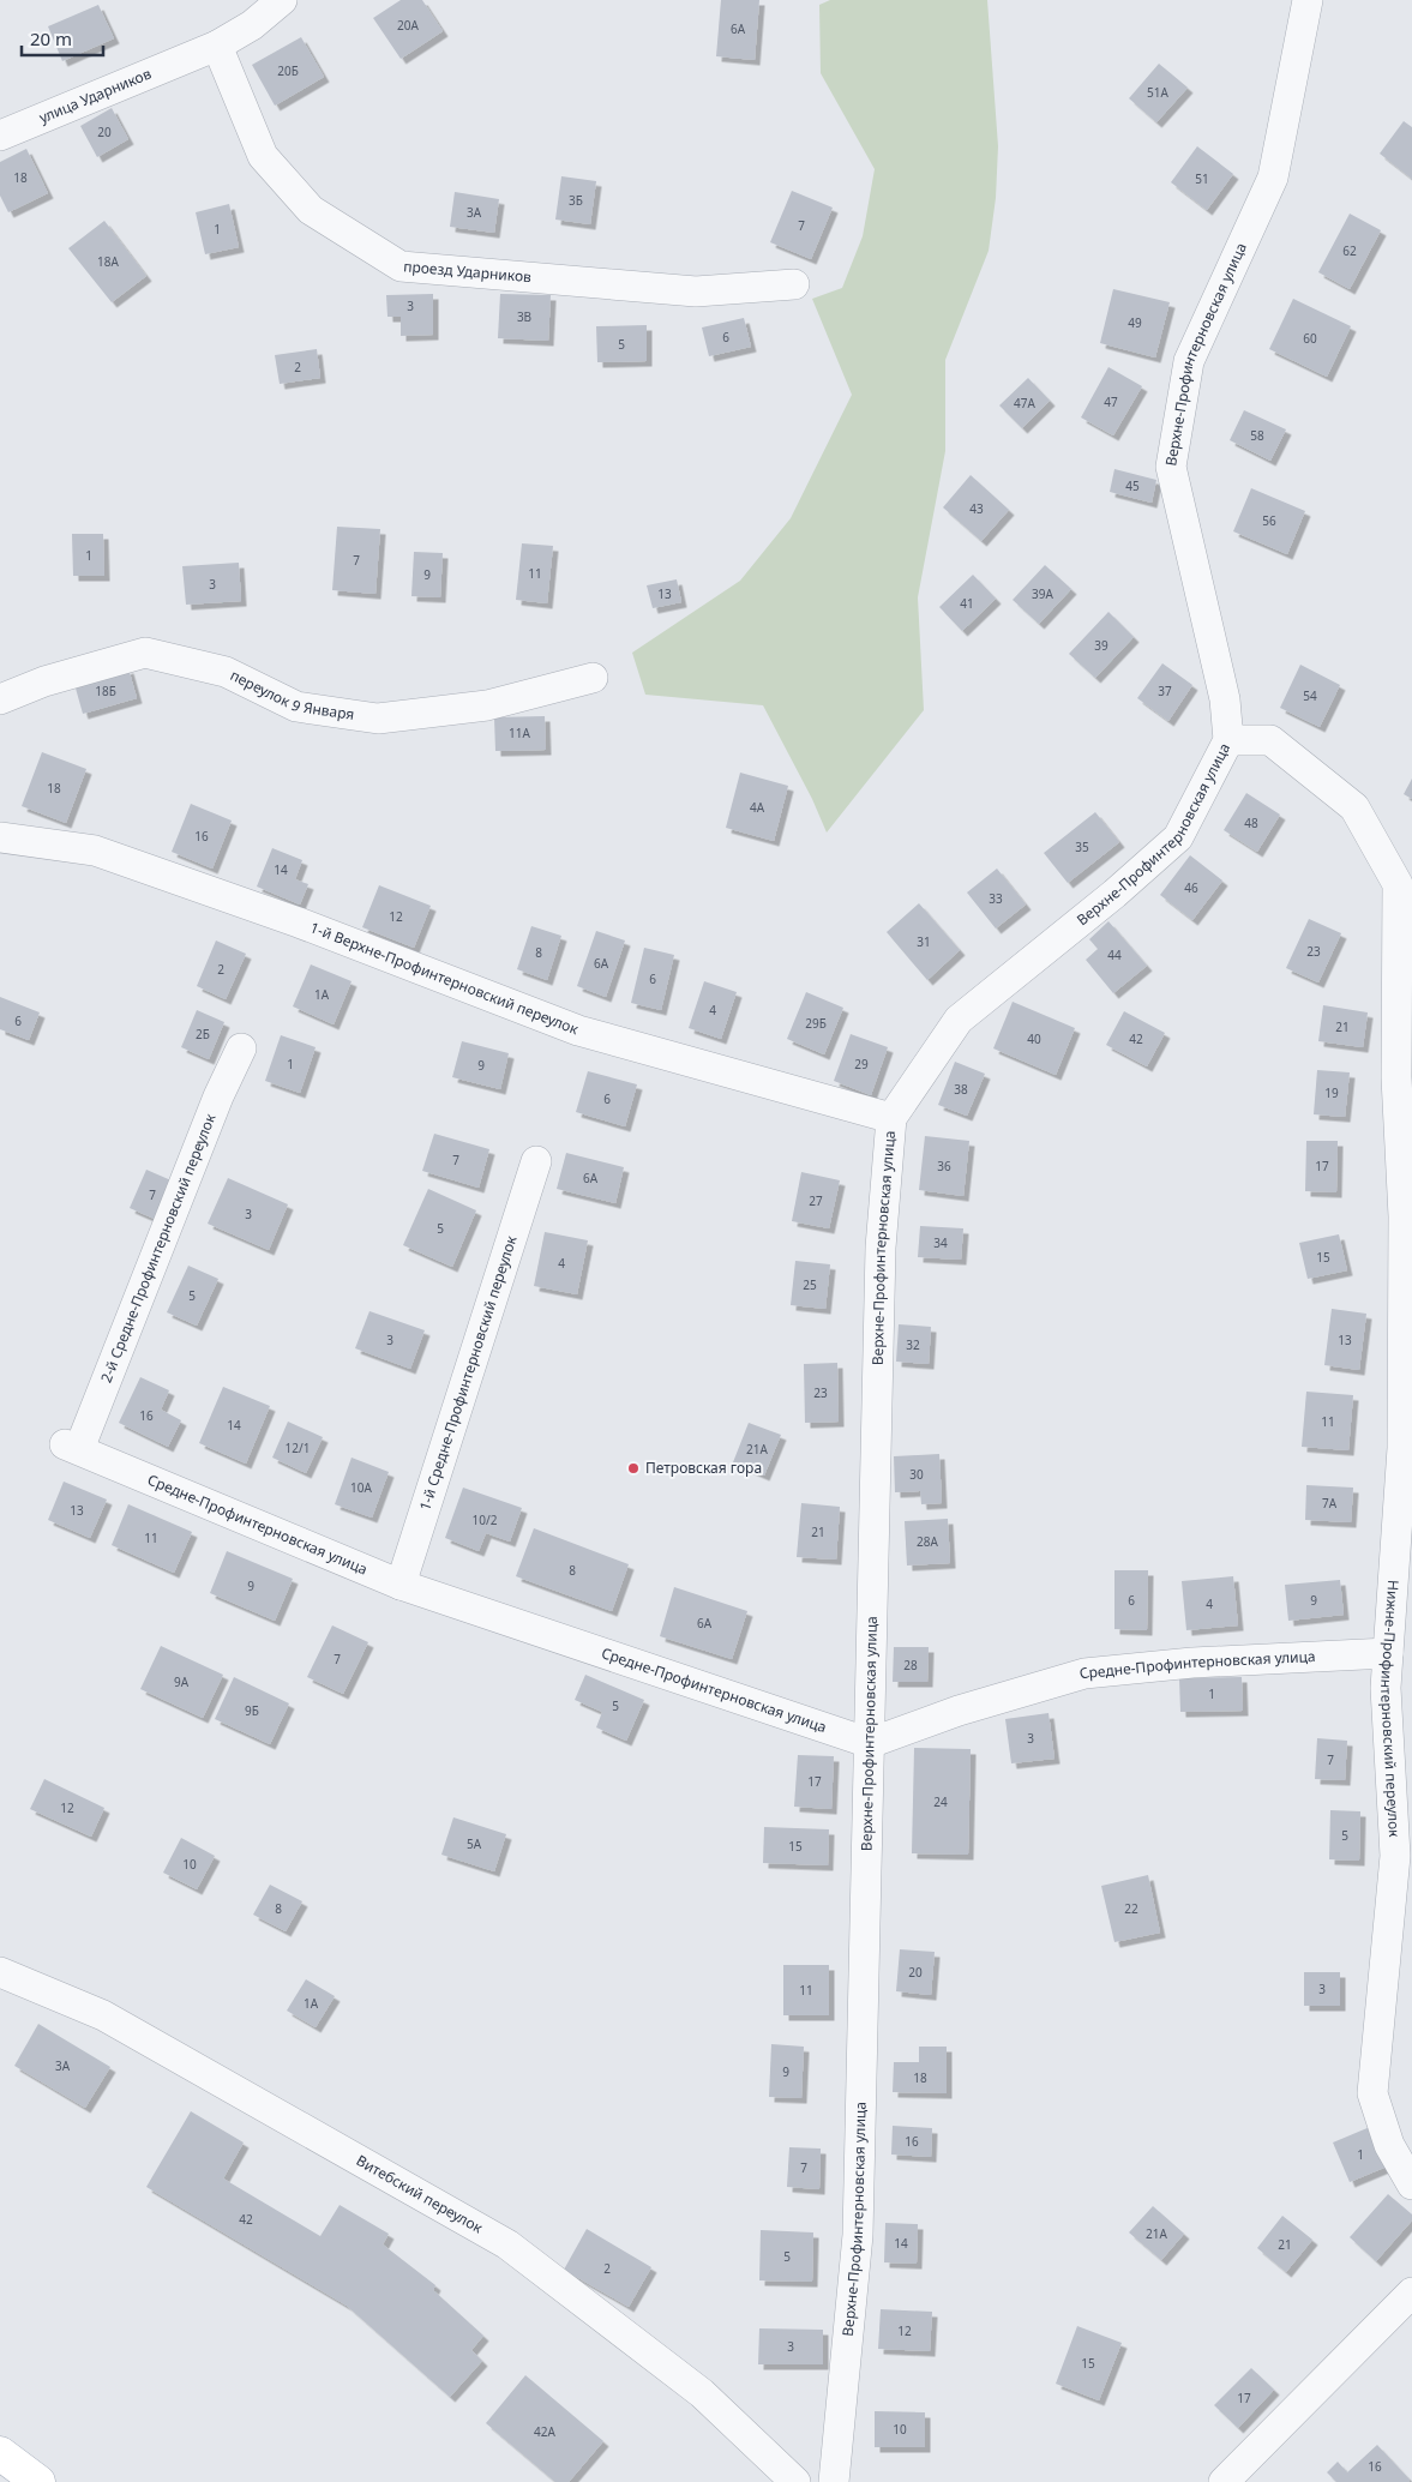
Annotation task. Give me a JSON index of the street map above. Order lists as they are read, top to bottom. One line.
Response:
{"streets":{"street":["улица Ударников","проезд Ударников","Верхне-Профинтерновская улица","переулок 9 Января","1-й Верхне-Профинтерновский переулок","2-й Средне-Профинтерновский переулок","1-й Средне-Профинтерновский переулок","Средне-Профинтерновская улица","Нижне-Профинтерновский переулок","Витебский переулок"]},"crossings":[["улица Ударников","проезд Ударников"],["Верхне-Профинтерновская улица","1-й Верхне-Профинтерновский переулок"],["Верхне-Профинтерновская улица","Средне-Профинтерновская улица"],["Верхне-Профинтерновская улица","Нижне-Профинтерновский переулок"],["2-й Средне-Профинтерновский переулок","Средне-Профинтерновская улица"],["1-й Средне-Профинтерновский переулок","Средне-Профинтерновская улица"],["Средне-Профинтерновская улица","Нижне-Профинтерновский переулок"]],"places":["Петровская гора"],"house_numbers":["20А","6А","20Б","51А","20","18","51","3Б","3А","7","1","62","18А","3","3В","49","6","60","5","2","47","47А","58","45","43","56","1","7","11","9","3","13","39А","41","39","18Б","37","54","11А","18","4А","48","16","35","14","46","33","12","31","23","8","44","6А","2","6","1А","4","6","29Б","21","2Б","40","42","1","29","9","38","19","6","7","36","17","6А","7","27","3","5","34","15","4","25","5","3","13","32","23","16","11","14","12/1","21А","30","10А","7А","13","10/2","21","11","28А","8","9","6","9","4","6А","7","28","9А","1","5","9Б","3","7","17","24","12","5","5А","15","10","8","22","20","3","11","1А","3А","9","18","16","1","7","42","21А","14","21","5","2","12","3","15","17","10","42А","16"],"scale_bar":"20 m"}
